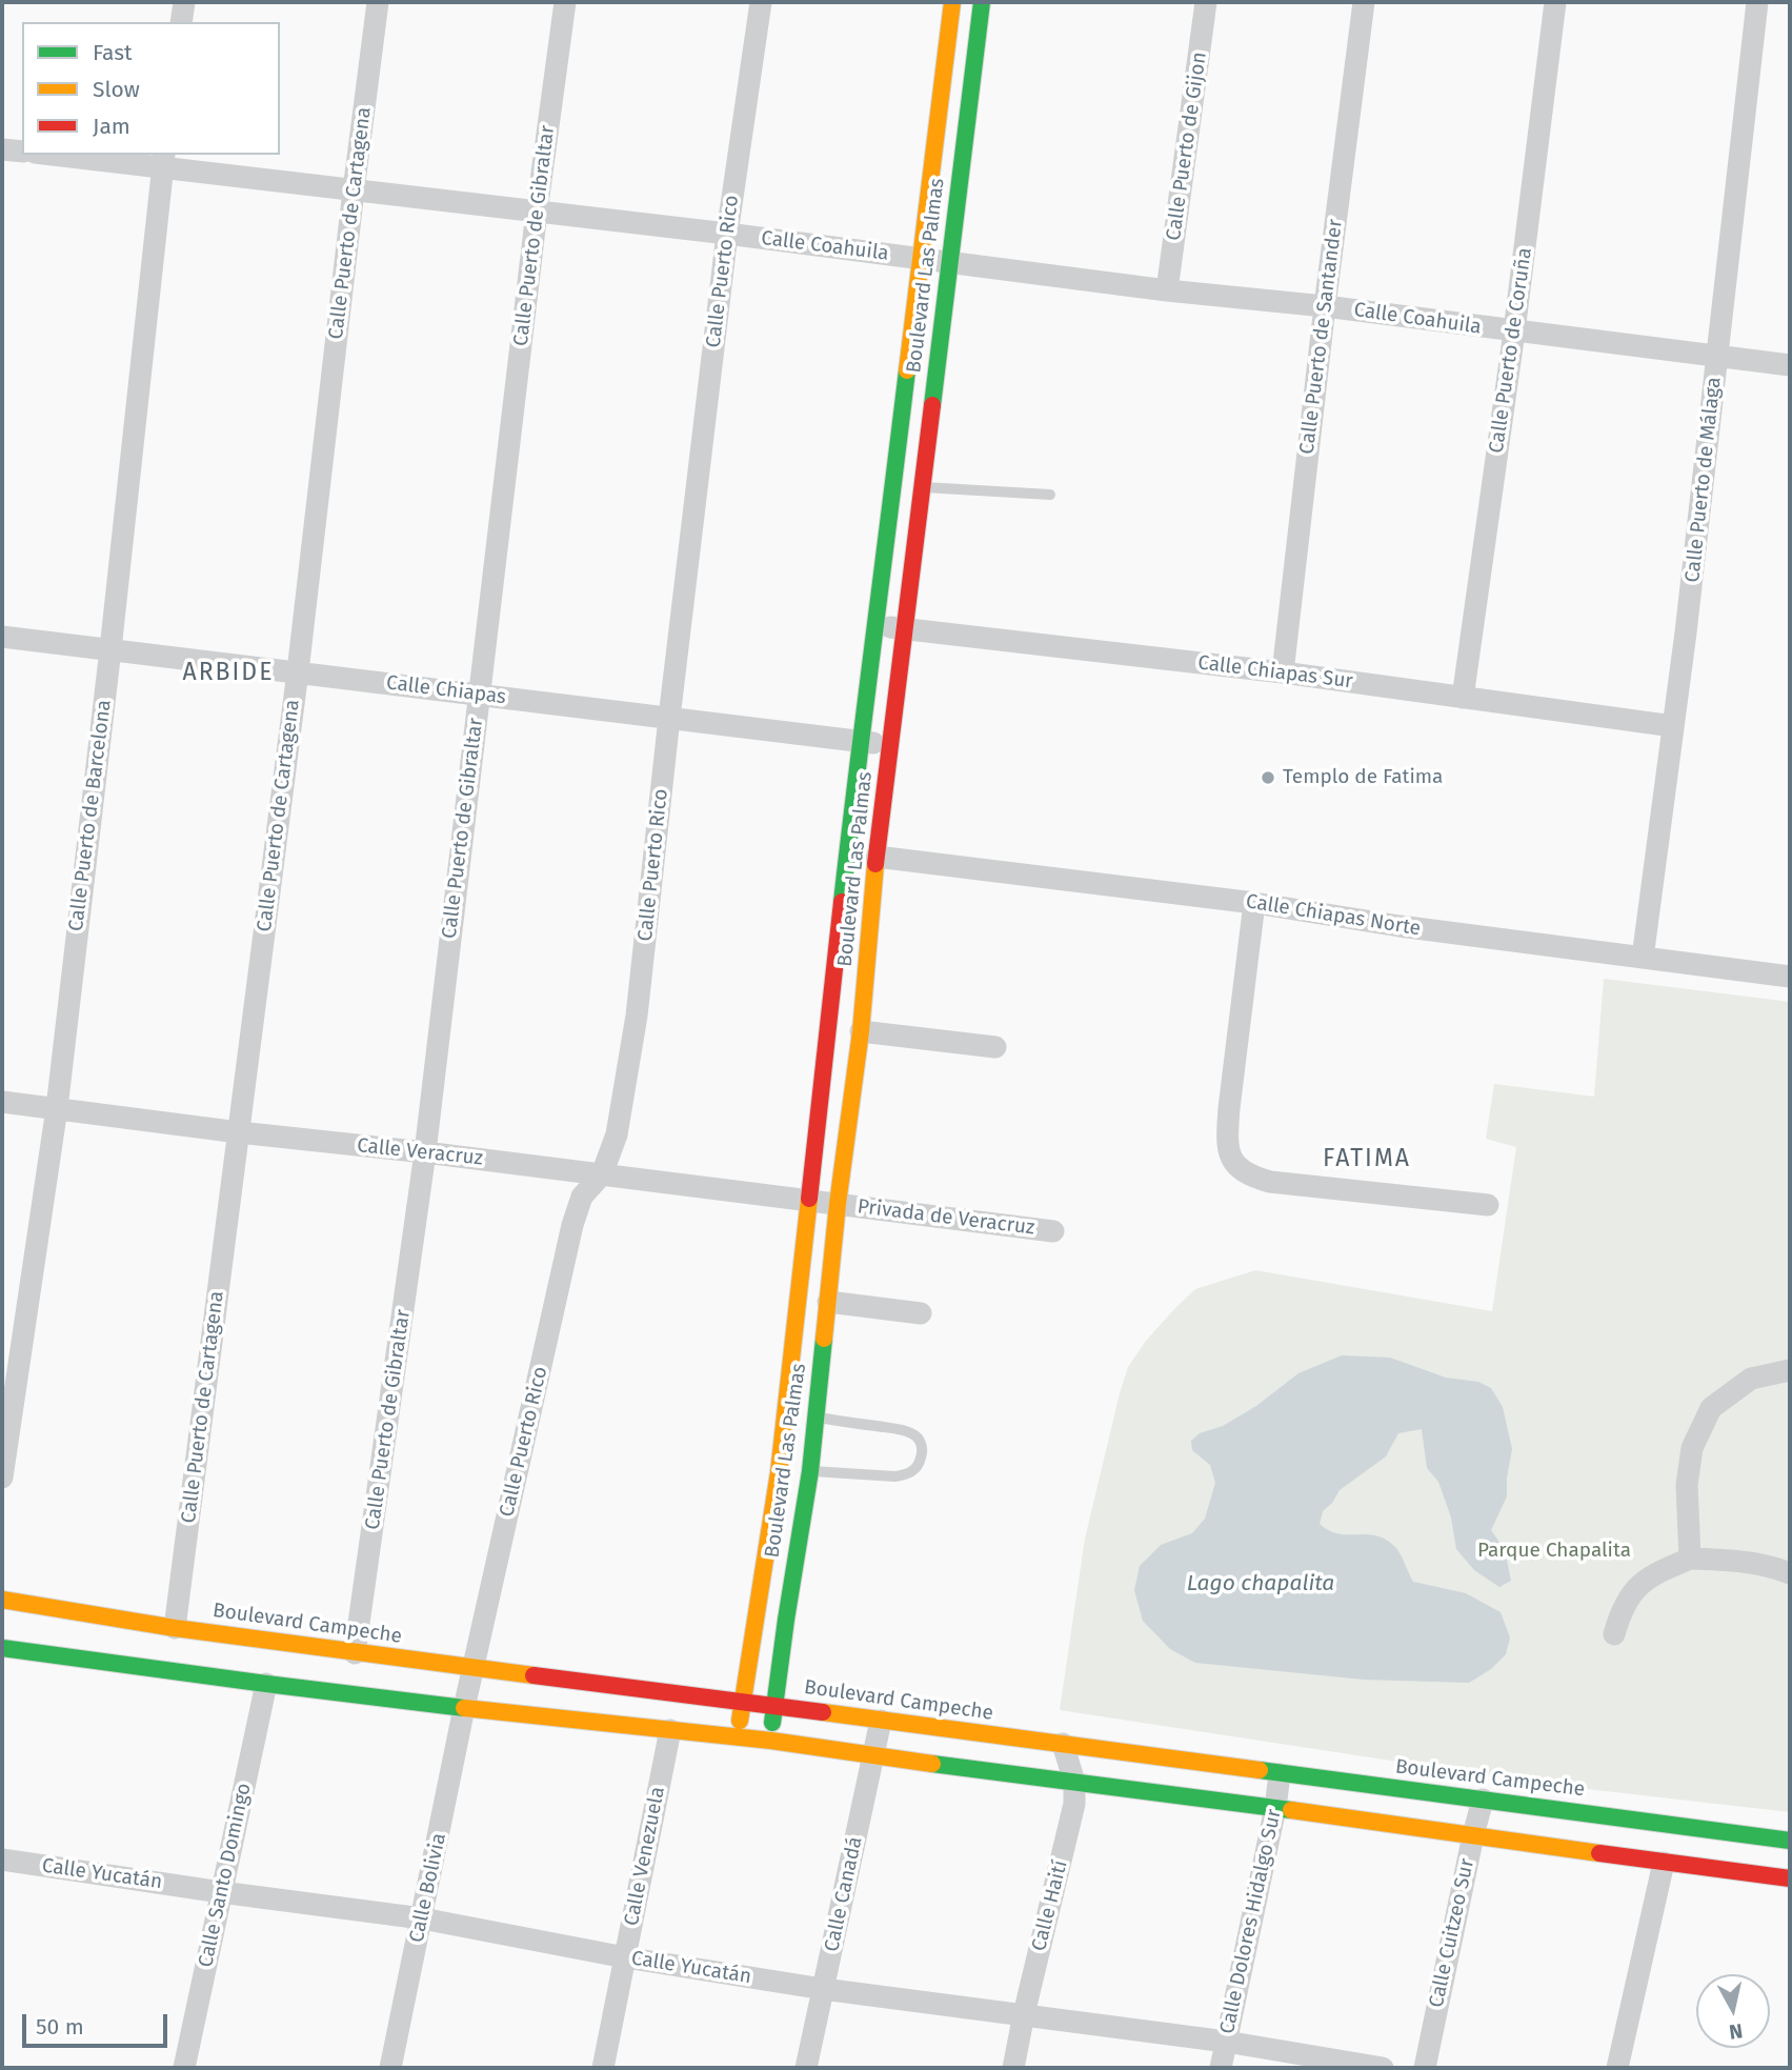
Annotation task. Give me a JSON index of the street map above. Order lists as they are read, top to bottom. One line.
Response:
{"streets":{"street":["Calle Puerto de Gijon","Calle Puerto de Cartagena","Calle Puerto de Gibraltar","Calle Coahuila","Calle Puerto Rico","Boulevard Las Palmas","Calle Puerto de Santander","Calle Puerto de Coruña","Calle Puerto de Málaga","Calle Chiapas Sur","Calle Chiapas","Calle Puerto de Barcelona","Calle Chiapas Norte","Calle Veracruz","Privada de Veracruz","Boulevard Campeche","Calle Venezuela","Calle Yucatán","Calle Santo Domingo","Calle Bolivia","Calle Canadá","Calle Haití","Calle Dolores Hidalgo Sur","Calle Cuitzeo Sur"]},"crossings":[["Calle Puerto de Gijon","Calle Coahuila"],["Calle Puerto de Cartagena","Calle Coahuila"],["Calle Puerto de Cartagena","Calle Chiapas"],["Calle Puerto de Cartagena","Calle Veracruz"],["Calle Puerto de Cartagena","Boulevard Campeche"],["Calle Puerto de Gibraltar","Calle Coahuila"],["Calle Puerto de Gibraltar","Calle Chiapas"],["Calle Puerto de Gibraltar","Calle Veracruz"],["Calle Puerto de Gibraltar","Boulevard Campeche"],["Calle Coahuila","Calle Puerto Rico"],["Calle Coahuila","Boulevard Las Palmas"],["Calle Coahuila","Calle Puerto de Santander"],["Calle Coahuila","Calle Puerto de Coruña"],["Calle Coahuila","Calle Puerto de Málaga"],["Calle Coahuila","Calle Puerto de Barcelona"],["Calle Puerto Rico","Calle Chiapas"],["Calle Puerto Rico","Calle Veracruz"],["Calle Puerto Rico","Boulevard Campeche"],["Calle Puerto Rico","Calle Bolivia"],["Boulevard Las Palmas","Calle Chiapas Sur"],["Boulevard Las Palmas","Calle Chiapas"],["Boulevard Las Palmas","Calle Chiapas Norte"],["Boulevard Las Palmas","Calle Veracruz"],["Boulevard Las Palmas","Privada de Veracruz"],["Boulevard Las Palmas","Boulevard Campeche"],["Calle Puerto de Santander","Calle Chiapas Sur"],["Calle Puerto de Coruña","Calle Chiapas Sur"],["Calle Puerto de Málaga","Calle Chiapas Sur"],["Calle Puerto de Málaga","Calle Chiapas Norte"],["Calle Chiapas","Calle Puerto de Barcelona"],["Calle Puerto de Barcelona","Calle Veracruz"],["Calle Veracruz","Privada de Veracruz"],["Boulevard Campeche","Calle Canadá"],["Boulevard Campeche","Calle Haití"],["Boulevard Campeche","Calle Dolores Hidalgo Sur"],["Boulevard Campeche","Calle Cuitzeo Sur"],["Calle Venezuela","Calle Yucatán"],["Calle Yucatán","Calle Santo Domingo"],["Calle Yucatán","Calle Bolivia"],["Calle Yucatán","Calle Canadá"],["Calle Yucatán","Calle Haití"],["Calle Yucatán","Calle Dolores Hidalgo Sur"]],"districts":["ARBIDE","FATIMA"],"water":["Lago chapalita"],"parks":["Parque Chapalita"],"places":["Templo de Fatima"],"legend":["Fast","Slow","Jam"],"scale_bar":"50 m","north":"bottom"}
